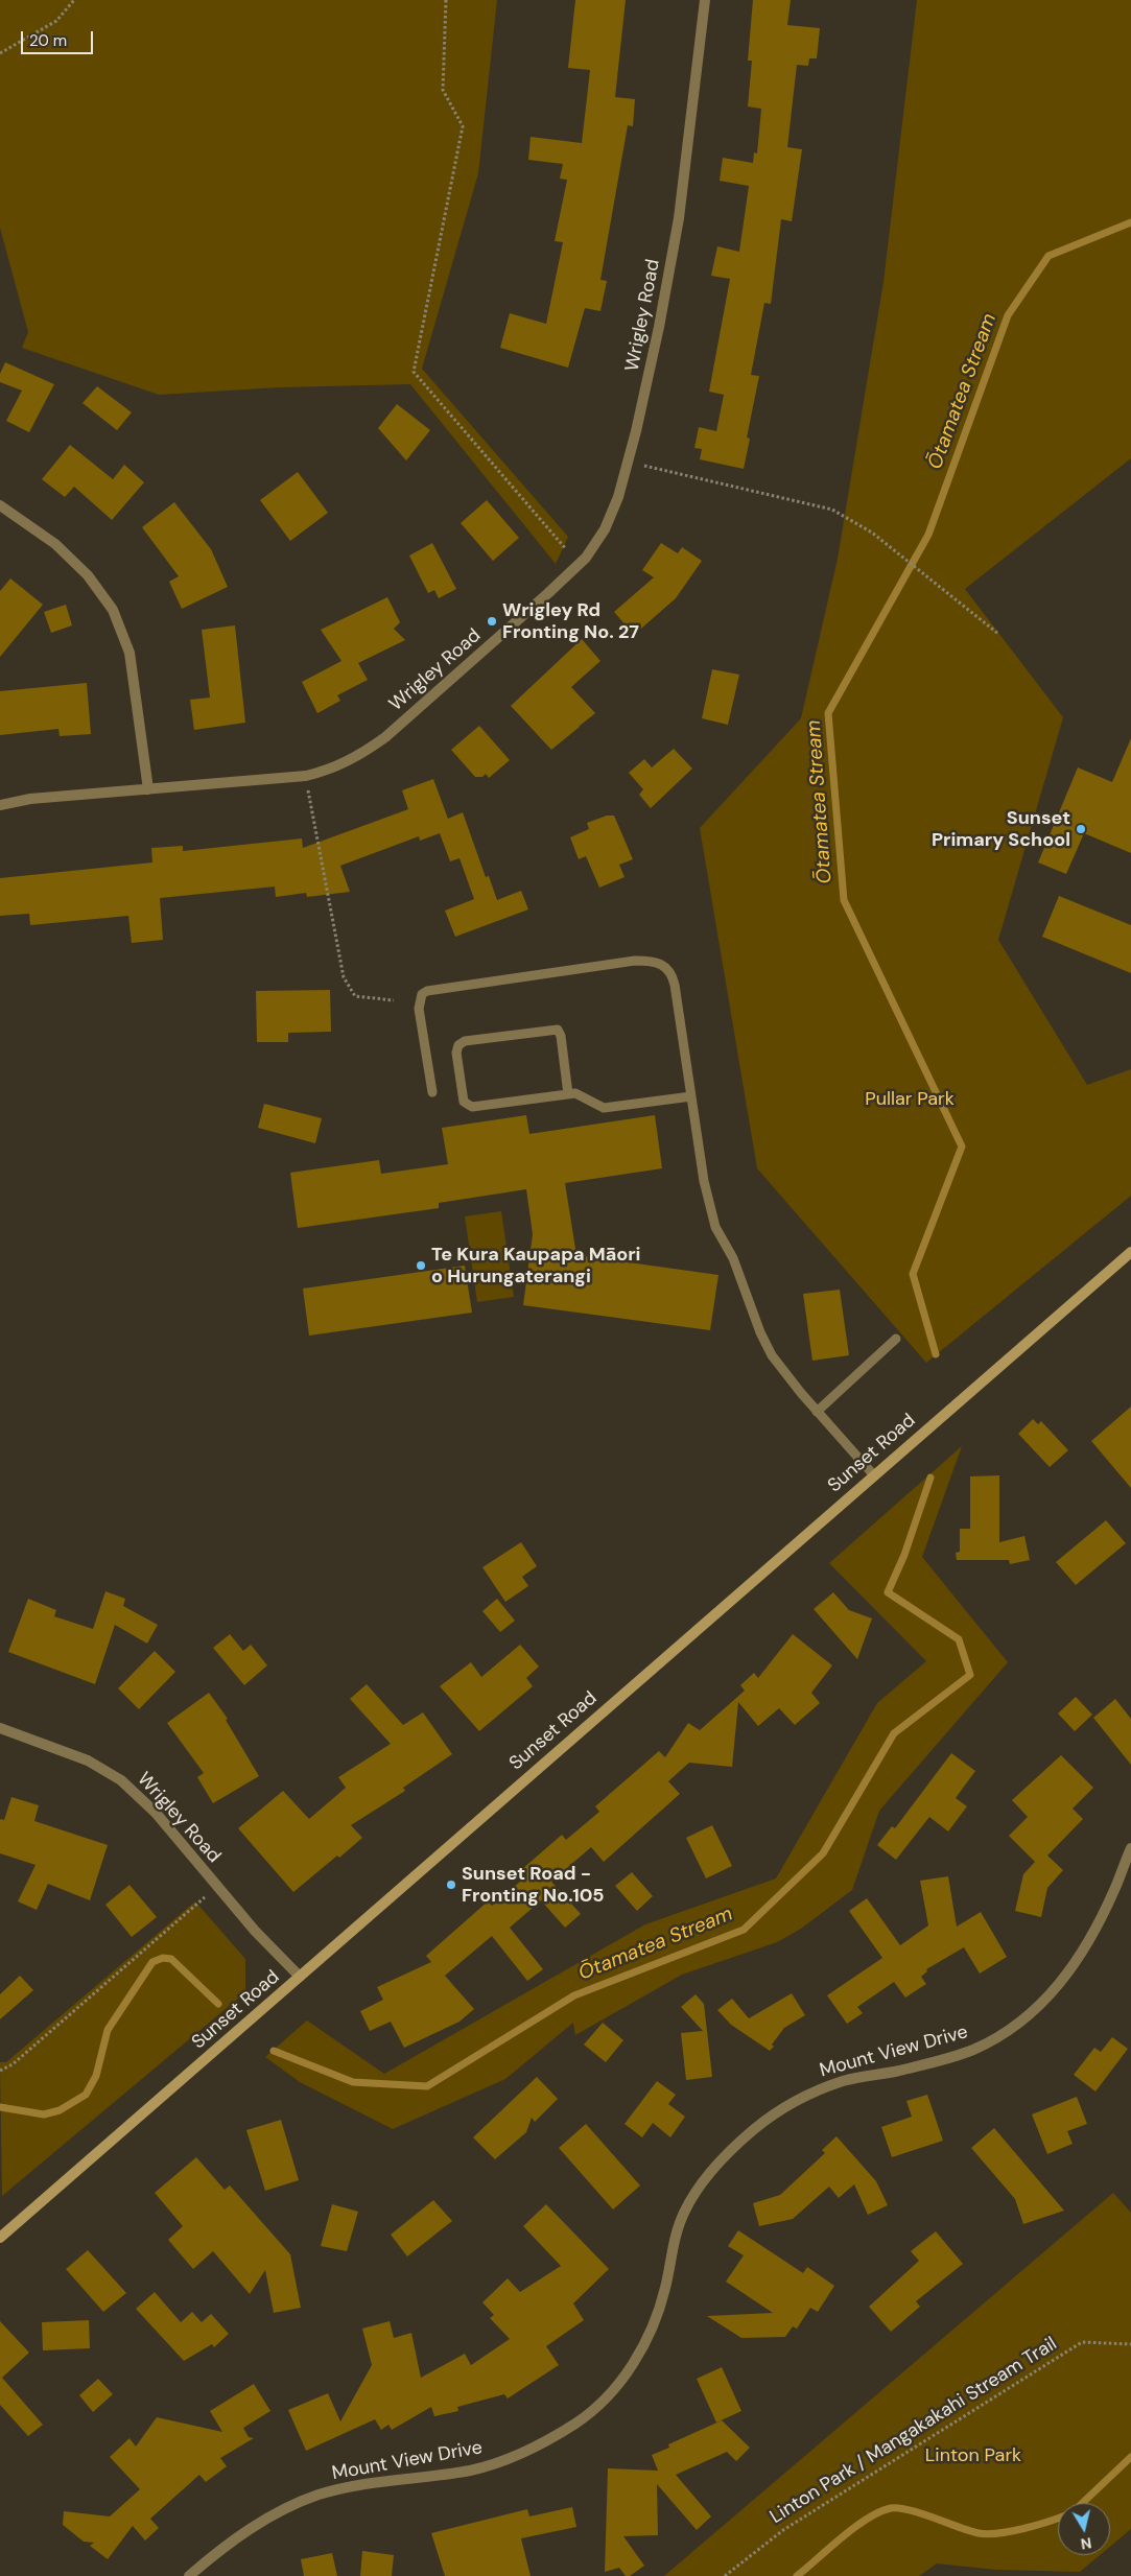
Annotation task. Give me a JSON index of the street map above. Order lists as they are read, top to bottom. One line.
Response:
{"streets":{"main road":["Sunset Road"],"street":["Wrigley Road","Mount View Drive"],"path":["Linton Park / Mangakakahi Stream Trail"]},"crossings":[["Wrigley Road","Sunset Road"]],"water":["Ōtamatea Stream"],"parks":["Pullar Park","Linton Park"],"places":["Wrigley Rd Fronting No. 27","Sunset Primary School","Te Kura Kaupapa Māori o Hurungaterangi","Sunset Road - Fronting No.105"],"scale_bar":"20 m","north":"bottom"}
